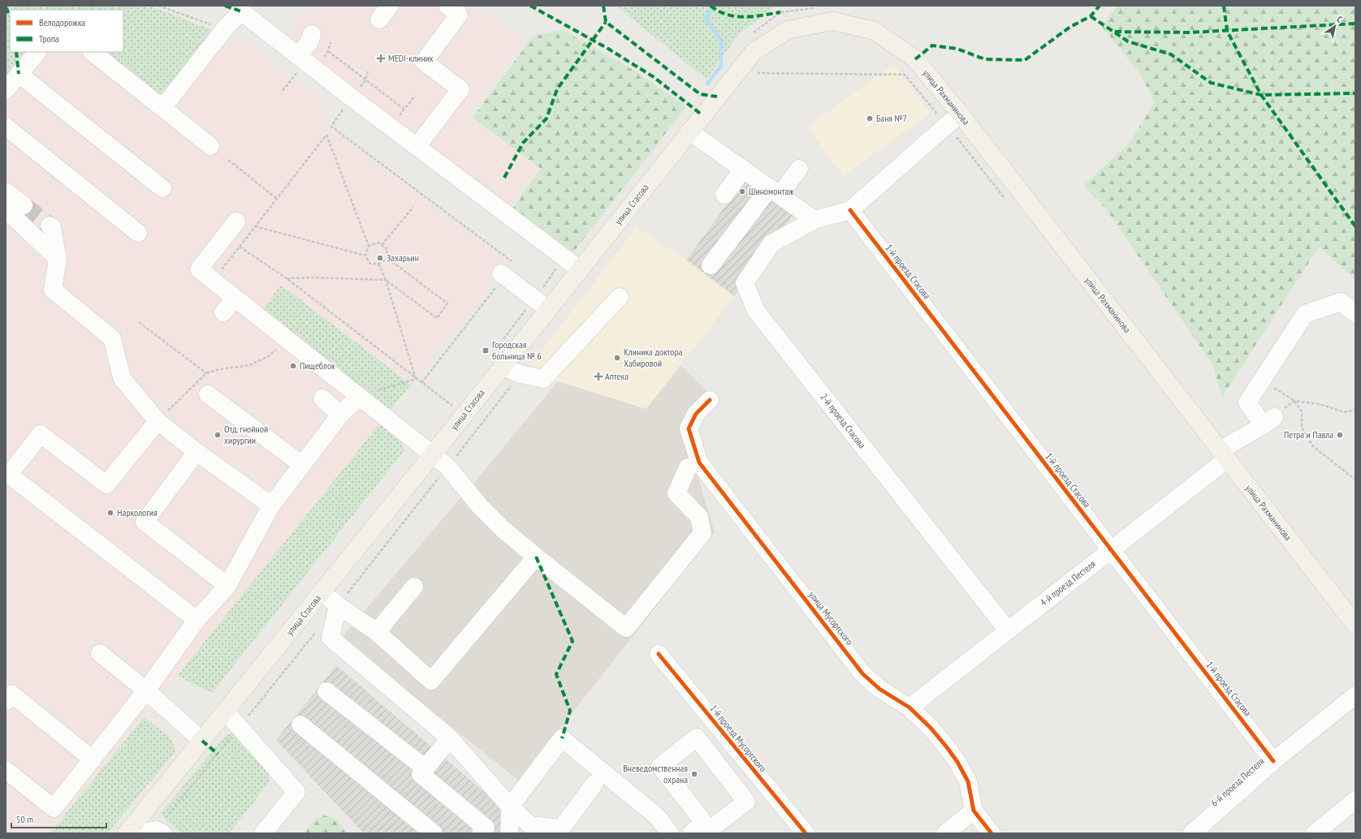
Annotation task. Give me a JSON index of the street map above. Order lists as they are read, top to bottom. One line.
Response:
{"streets":{"main road":["улица Рахманинова","улица Стасова"],"street":["1-й проезд Стасова","2-й проезд Стасова","4-й проезд Пестеля","улица Мусоргского","1-й проезд Мусоргского","6-й проезд Пестеля"]},"crossings":[["улица Рахманинова","улица Стасова"],["улица Рахманинова","4-й проезд Пестеля"],["1-й проезд Стасова","4-й проезд Пестеля"],["1-й проезд Стасова","6-й проезд Пестеля"],["2-й проезд Стасова","4-й проезд Пестеля"],["4-й проезд Пестеля","улица Мусоргского"]],"places":{"health":["MEDI-клиник","Аптека"],"other":["Баня №7","Шиномонтаж","Захарьин","Клиника доктора Хабировой","Пищеблок","Отд. гнойной хирургии","Петра и Павла","Наркология","Вневедомственная охрана"],"transit":["Городская больница № 6"]},"legend":["Велодорожка","Тропа"],"scale_bar":"50 m","north":"top right"}
